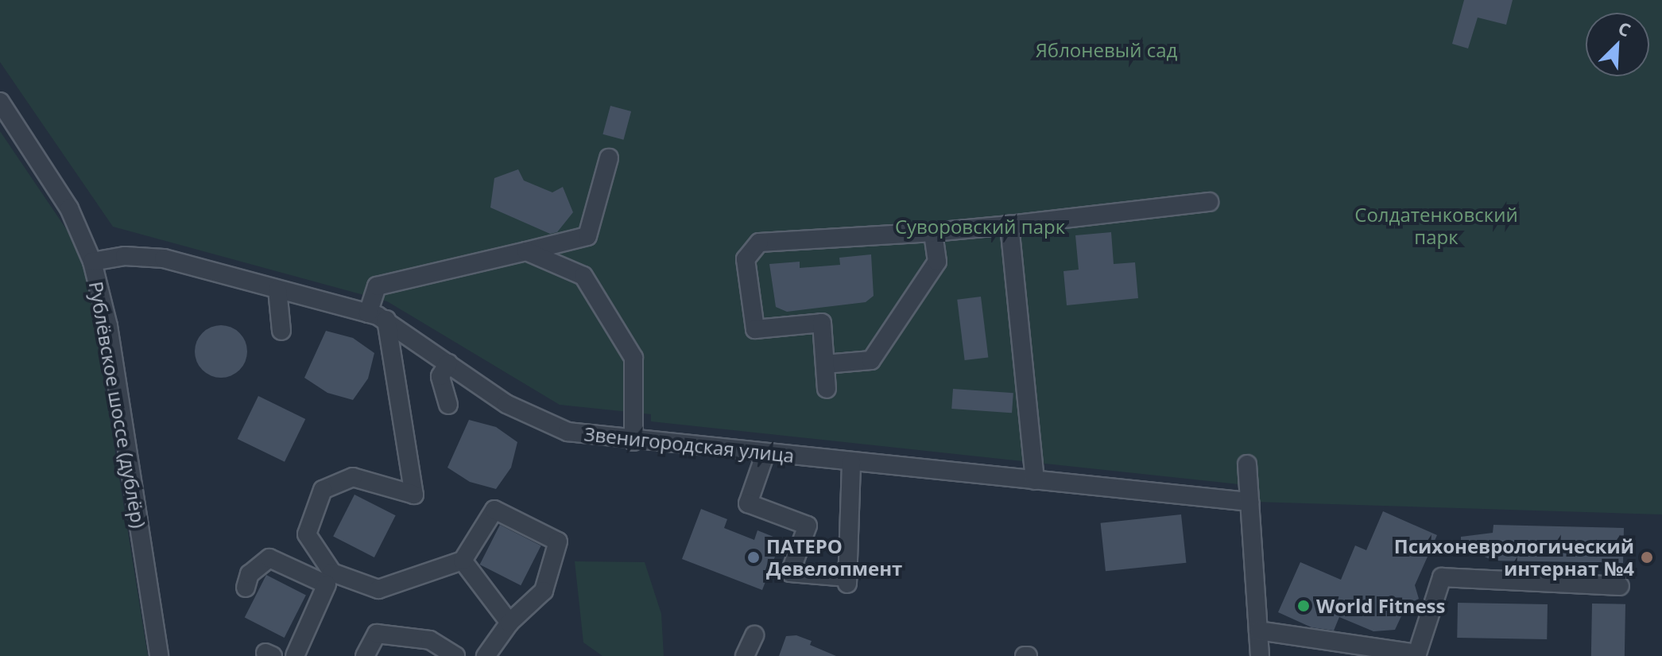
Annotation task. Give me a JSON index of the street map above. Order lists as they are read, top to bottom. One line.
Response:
{"streets":{"street":["Рублёвское шоссе (дублёр)","Звенигородская улица"]},"crossings":[["Рублёвское шоссе (дублёр)","Звенигородская улица"]],"parks":["Яблоневый сад","Солдатенковский парк","Суворовский парк"],"places":["ПАТЕРО Девелопмент","Психоневрологический интернат №4","World Fitness"],"north":"top right"}
